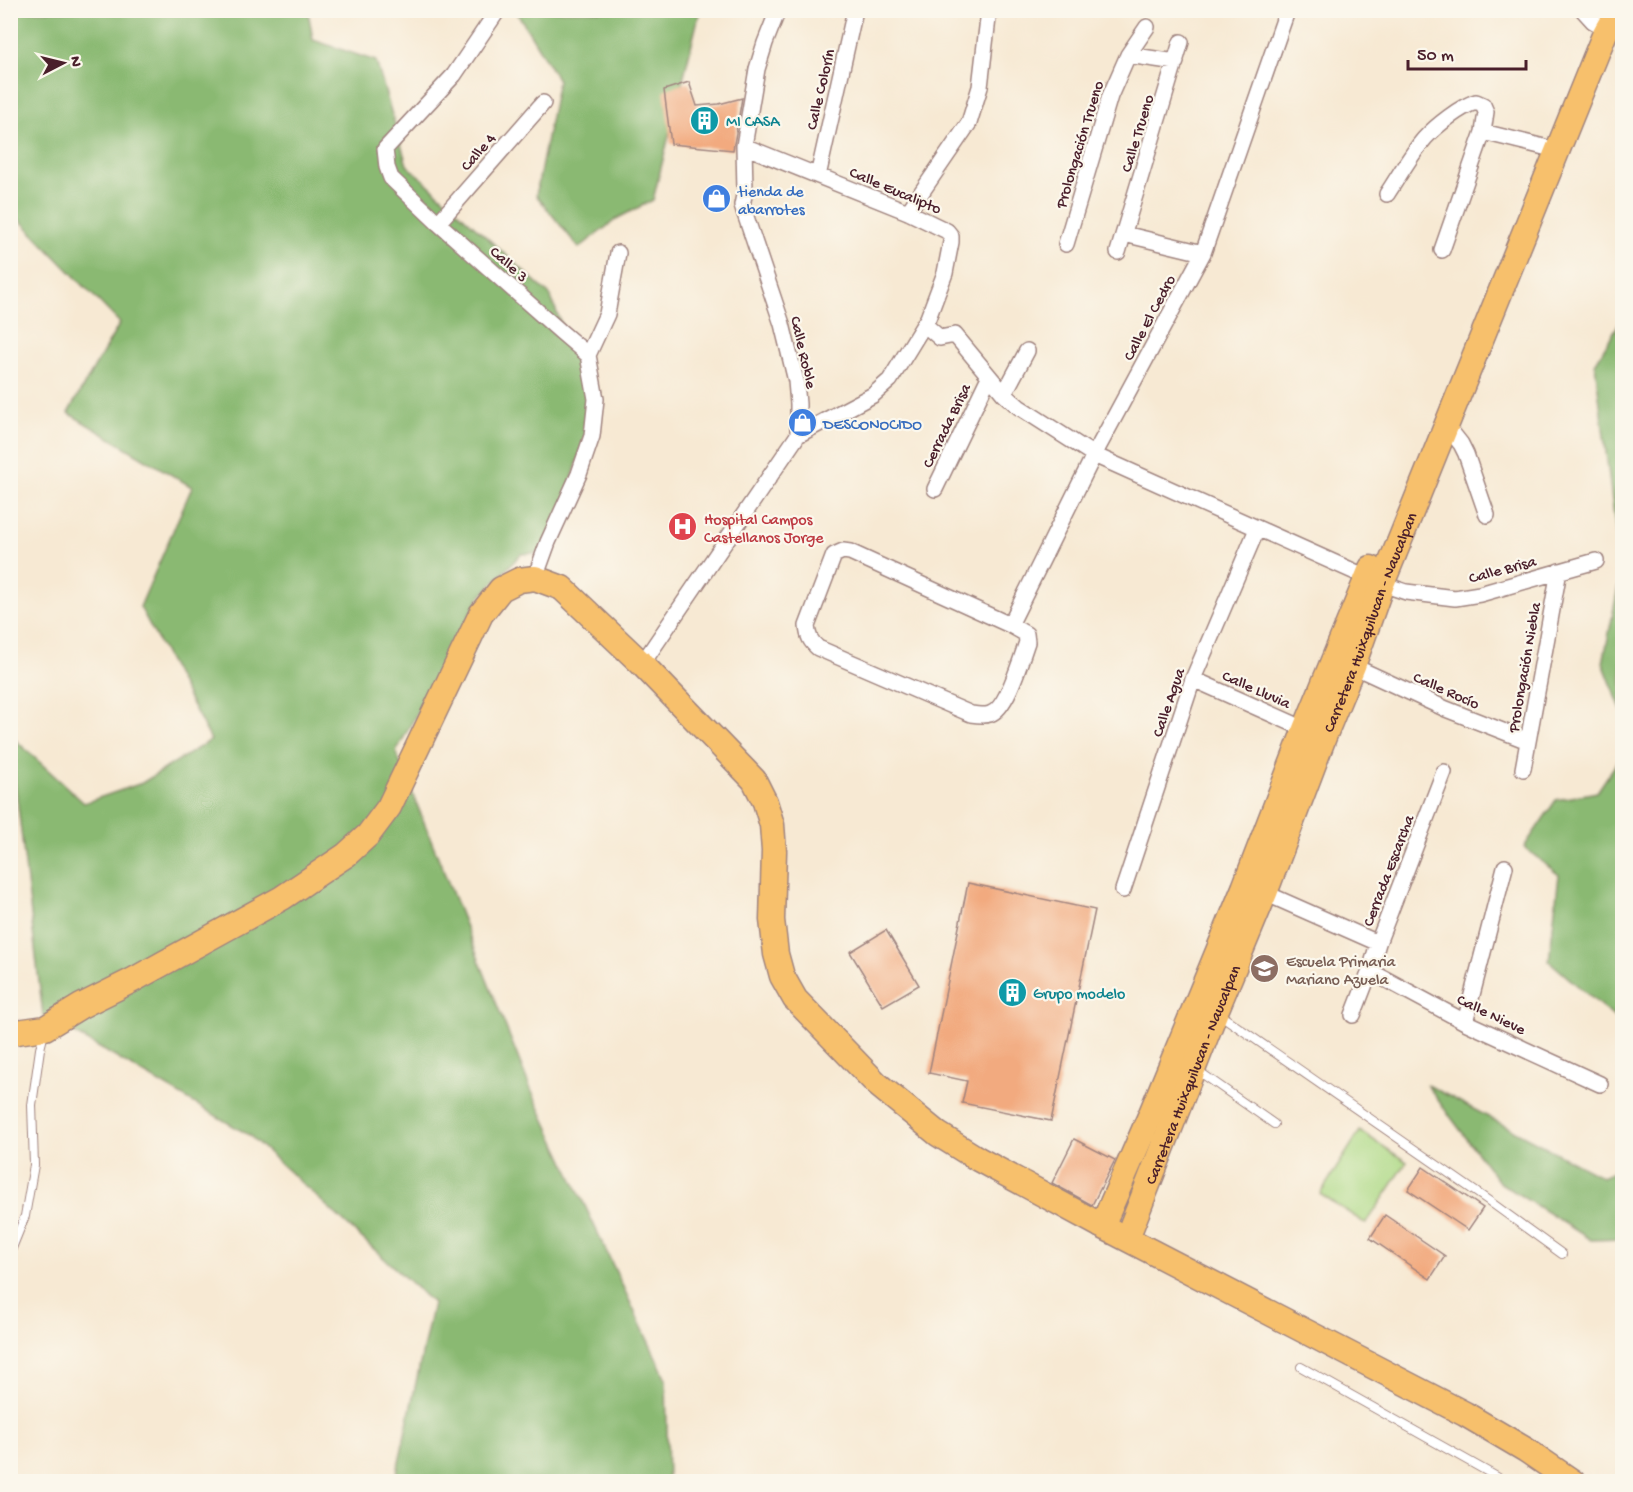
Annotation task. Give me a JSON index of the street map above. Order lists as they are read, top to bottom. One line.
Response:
{"streets":{"main road":["Carretera Huixquilucan - Naucalpan"],"street":["Calle Colorín","Calle Trueno","Prolongación Trueno","Calle 4","Calle Eucalipto","Calle 3","Calle El Cedro","Calle Roble","Cerrada Brisa","Calle Brisa","Prolongación Niebla","Calle Lluvia","Calle Rocío","Calle Agua","Cerrada Escarcha","Calle Nieve"]},"crossings":[["Calle Colorín","Calle Eucalipto"],["Calle 4","Calle 3"],["Calle Eucalipto","Calle Roble"],["Calle Eucalipto","Calle Brisa"],["Calle El Cedro","Calle Brisa"],["Cerrada Brisa","Calle Brisa"],["Calle Brisa","Carretera Huixquilucan - Naucalpan"],["Calle Brisa","Prolongación Niebla"],["Calle Brisa","Calle Agua"],["Carretera Huixquilucan - Naucalpan","Calle Lluvia"],["Carretera Huixquilucan - Naucalpan","Calle Rocío"],["Prolongación Niebla","Calle Rocío"],["Calle Lluvia","Calle Agua"],["Cerrada Escarcha","Calle Nieve"]],"places":{"building":["MI CASA","Grupo modelo"],"shop":["tienda de abarrotes","DESCONOCIDO"],"hospital":["Hospital Campos Castellanos Jorge"],"school or university":["Escuela Primaria Mariano Azuela"]},"scale_bar":"50 m","north":"right"}
